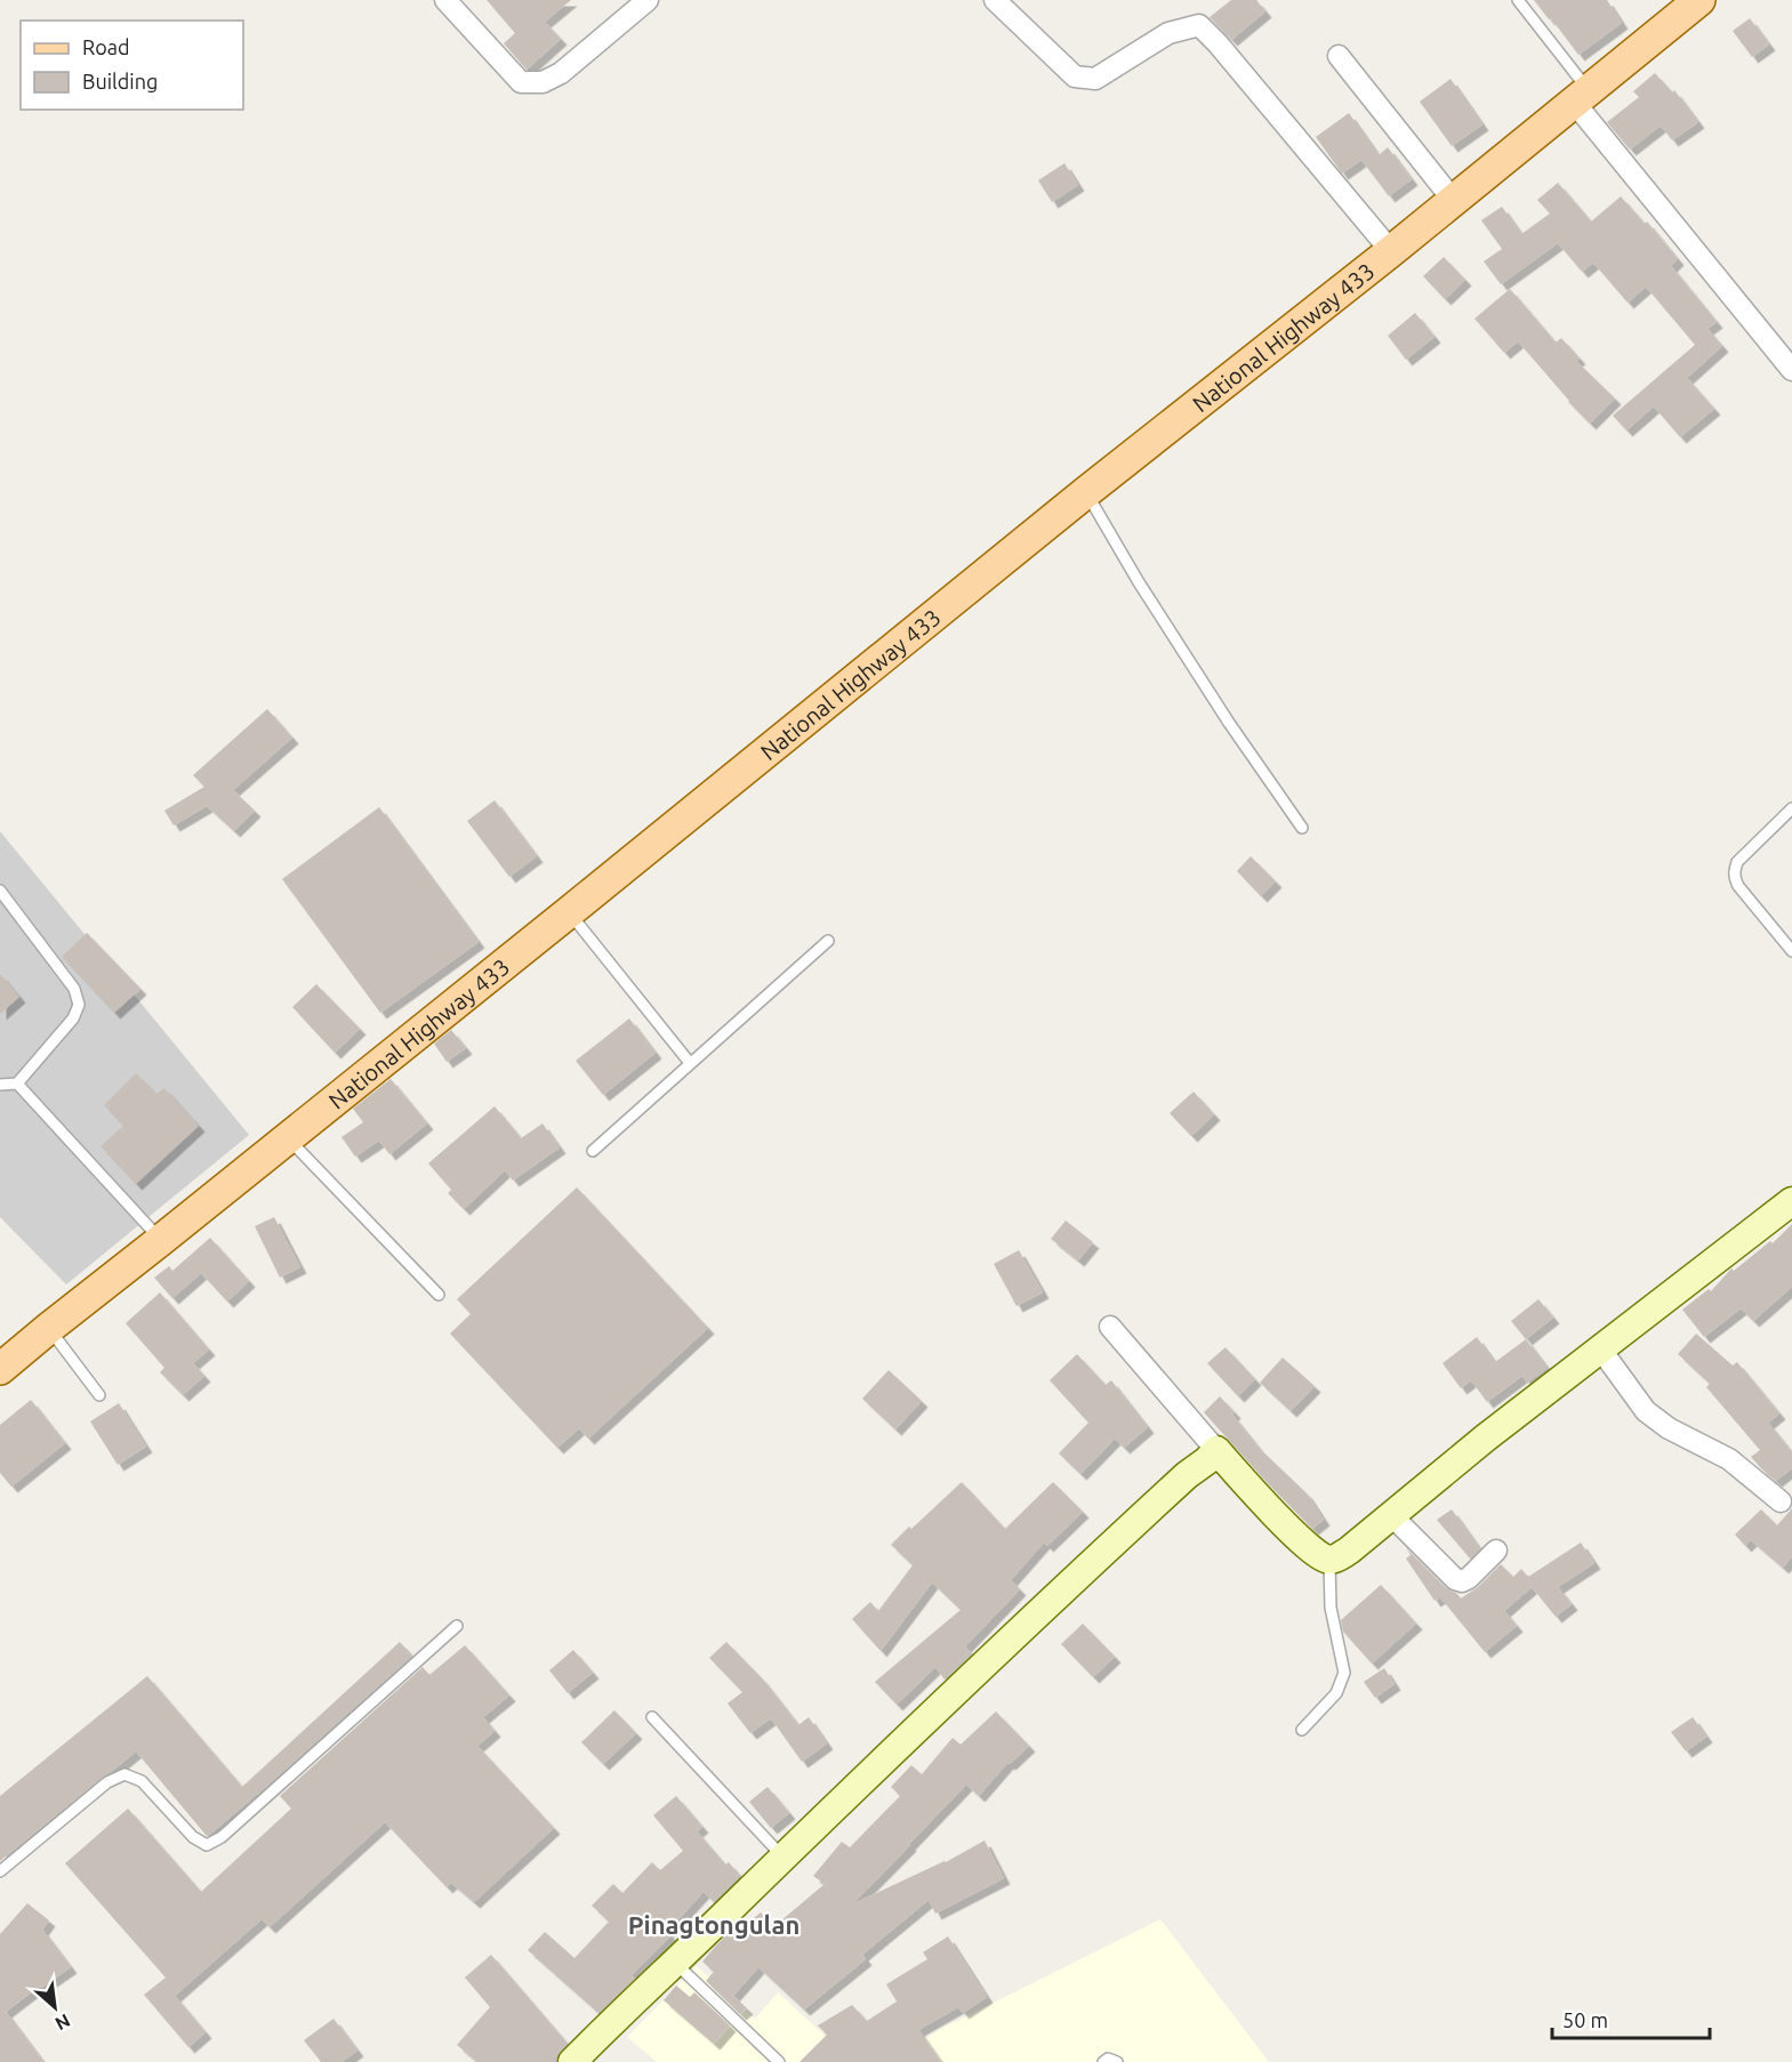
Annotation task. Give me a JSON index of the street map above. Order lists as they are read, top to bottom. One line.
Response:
{"streets":{"main road":["National Highway 433"]},"districts":["Pinagtongulan"],"legend":["Road","Building"],"scale_bar":"50 m","north":"bottom right"}
